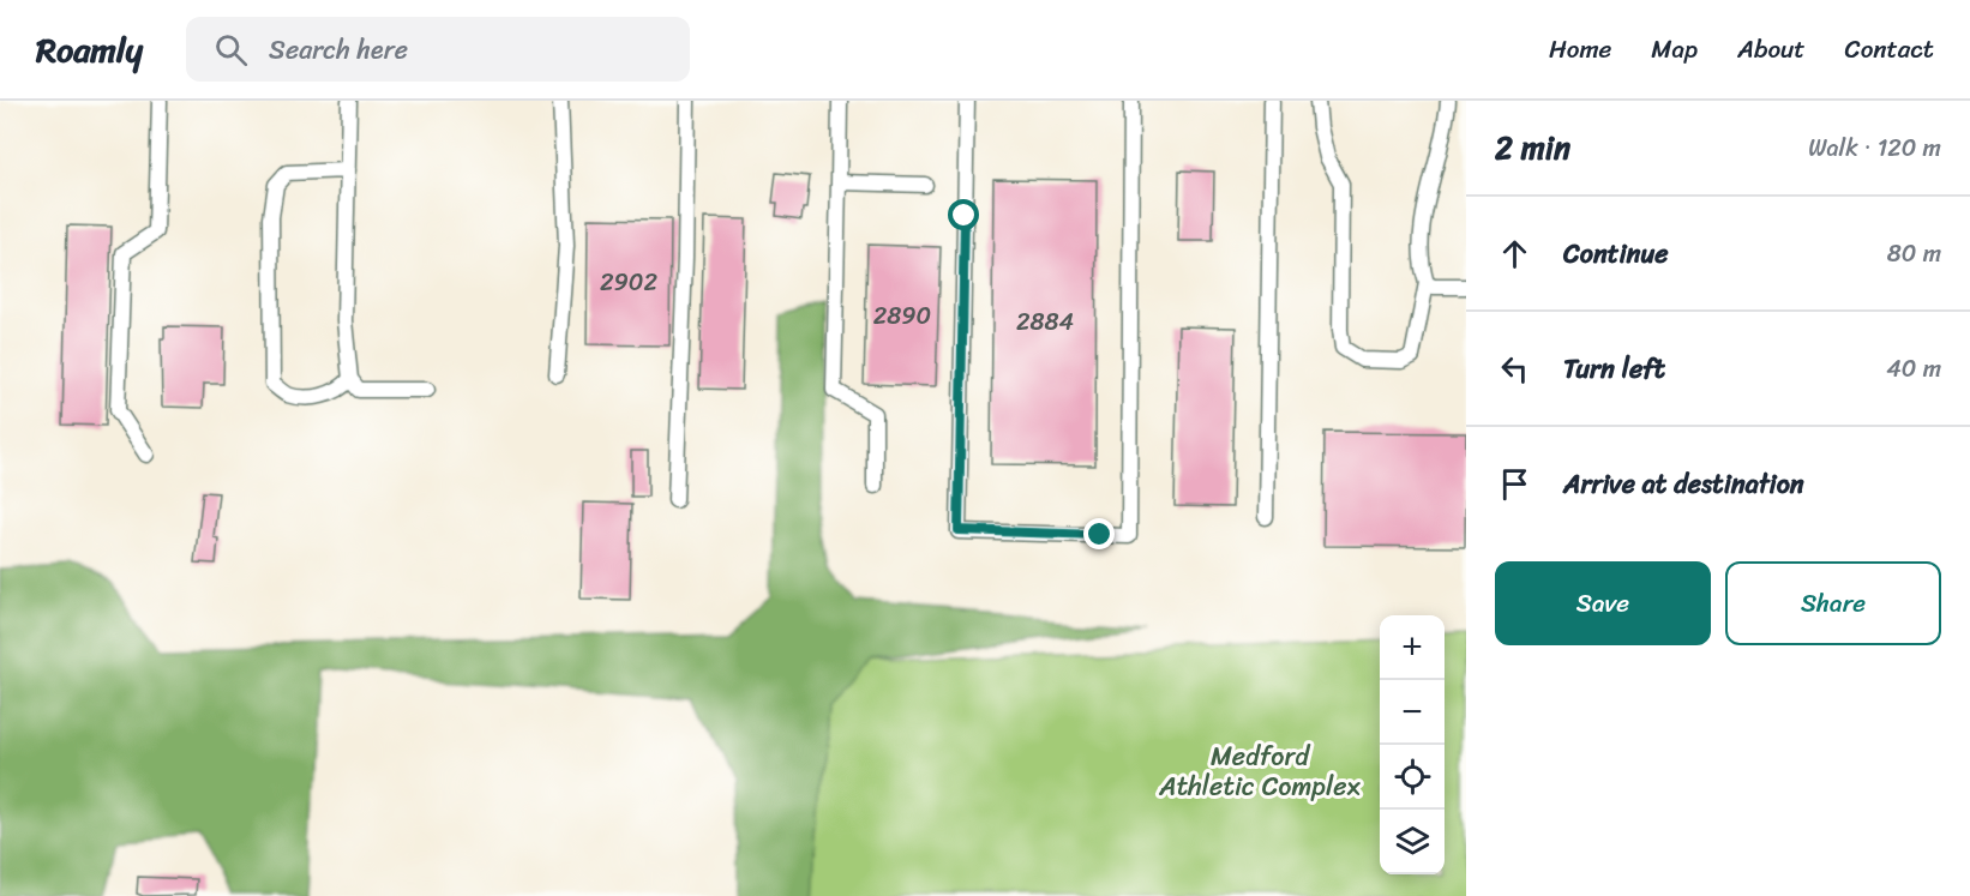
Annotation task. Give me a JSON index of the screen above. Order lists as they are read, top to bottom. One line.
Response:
{"parks":["Medford Athletic Complex"],"house_numbers":["2902","2890","2884"],"page":{"header":"Roamly","search":"Search here","nav":["Home","Map","About","Contact"],"heading":["2 min","Walk · 120 m"],"list":[["Continue","80 m"],["Turn left","40 m"],"Arrive at destination"],"buttons":["Save","Share"],"map_buttons":["+","−"]}}
